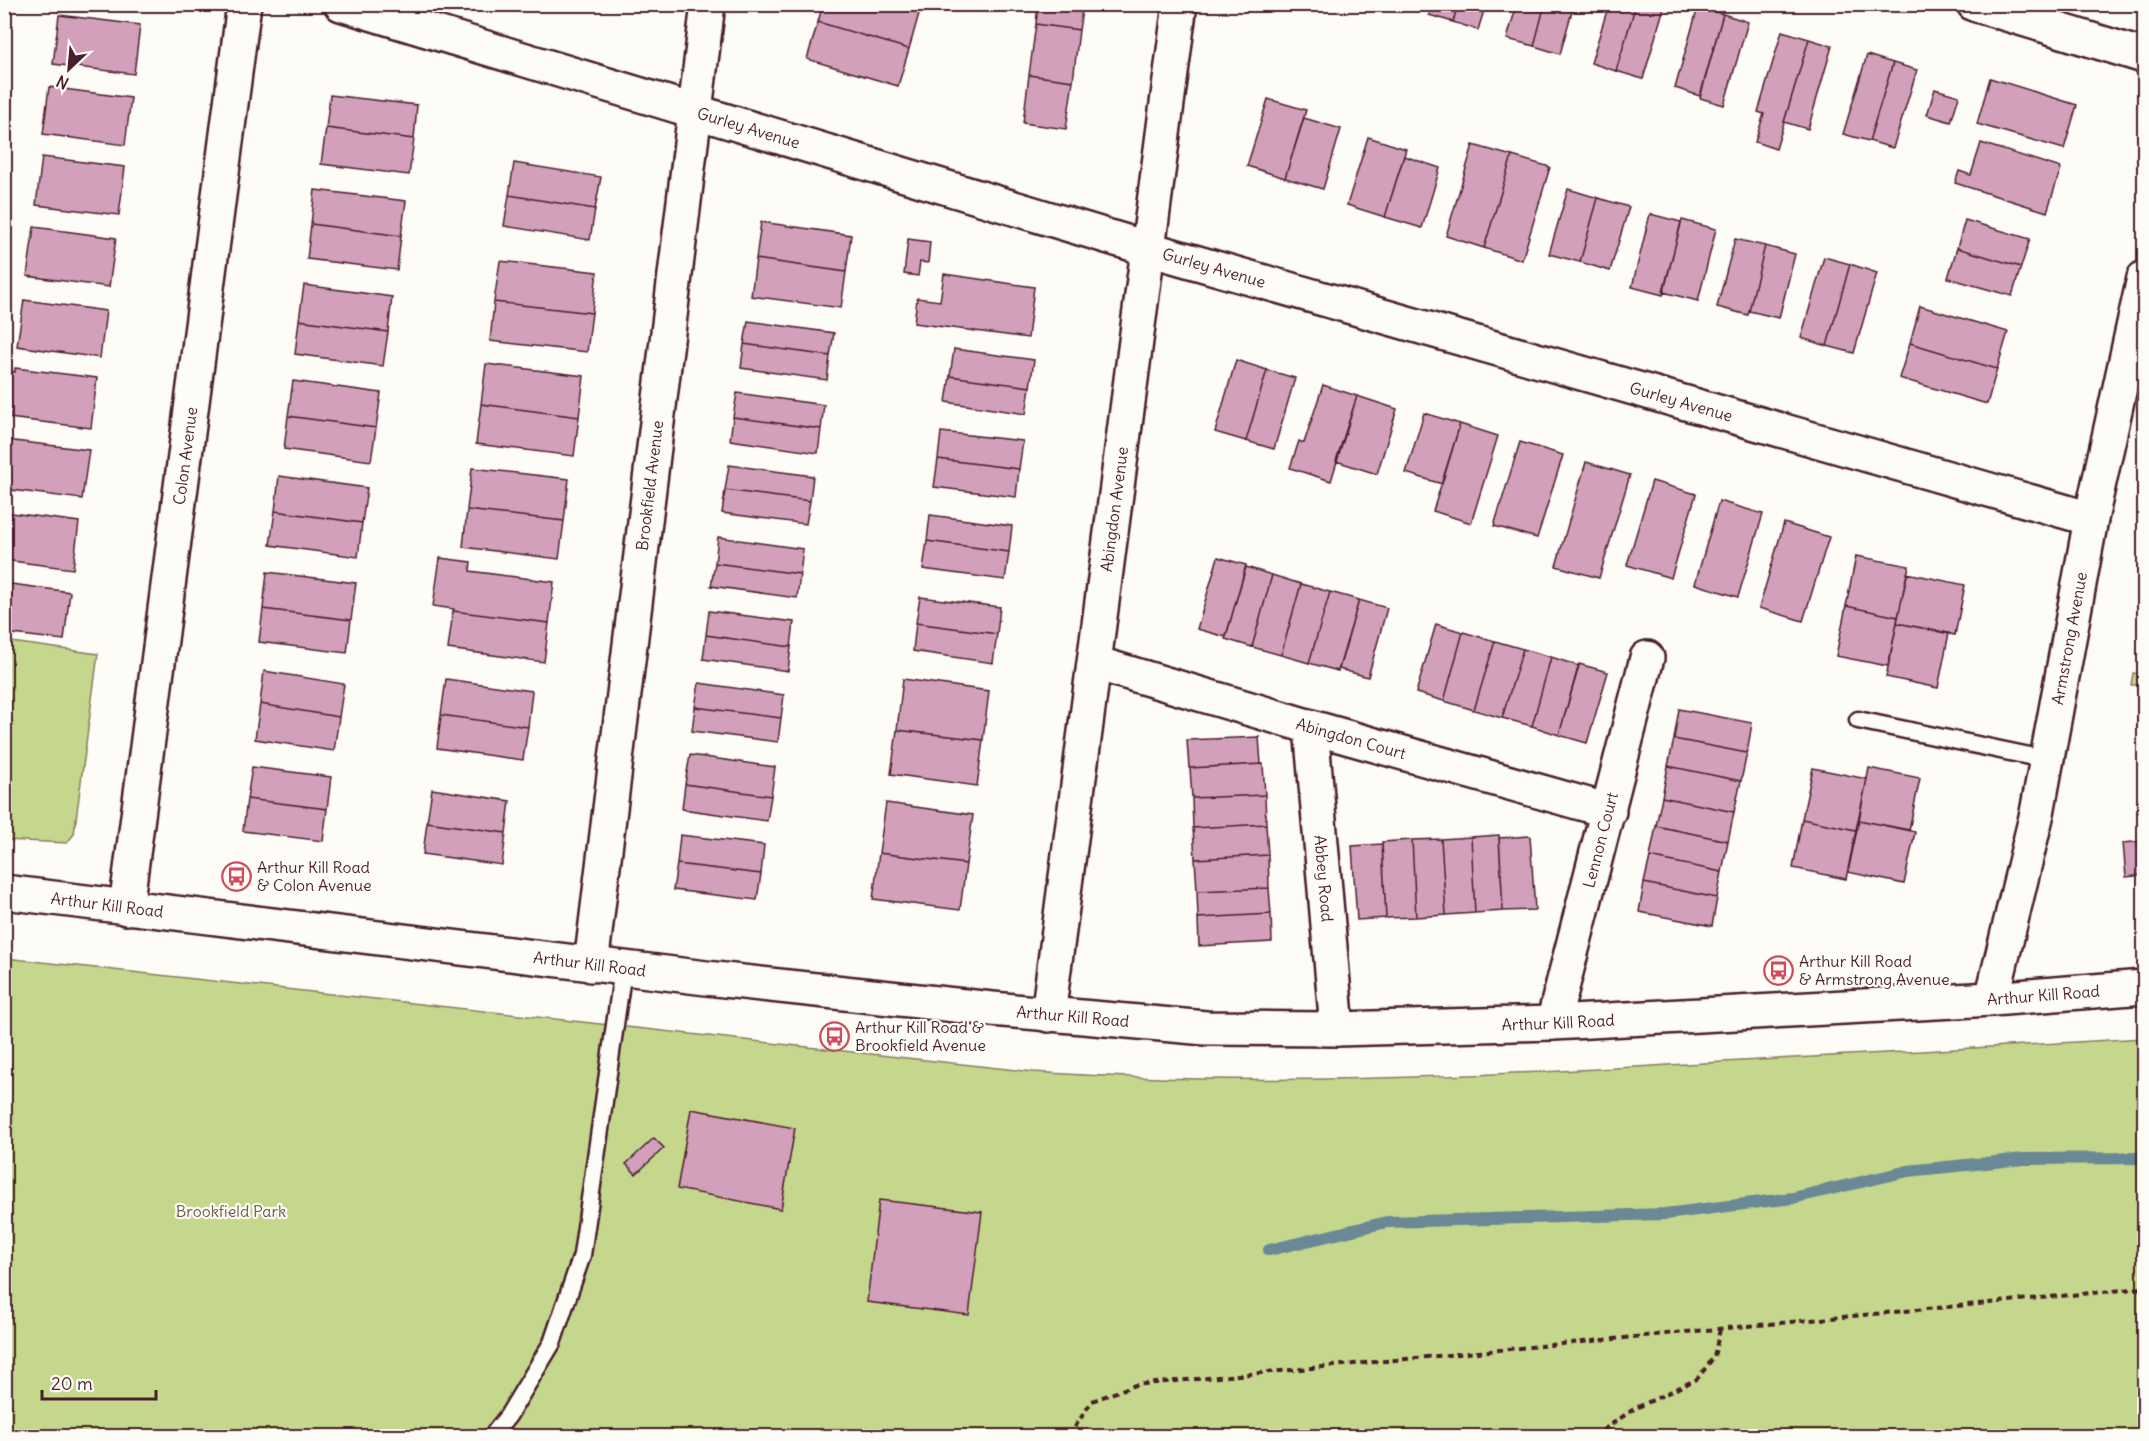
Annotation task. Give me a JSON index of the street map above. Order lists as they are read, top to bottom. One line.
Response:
{"streets":{"street":["Gurley Avenue","Colon Avenue","Brookfield Avenue","Abingdon Avenue","Armstrong Avenue","Abingdon Court","Lennon Court","Abbey Road","Arthur Kill Road"]},"crossings":[["Gurley Avenue","Brookfield Avenue"],["Gurley Avenue","Abingdon Avenue"],["Gurley Avenue","Armstrong Avenue"],["Colon Avenue","Arthur Kill Road"],["Brookfield Avenue","Arthur Kill Road"],["Abingdon Avenue","Abingdon Court"],["Abingdon Avenue","Arthur Kill Road"],["Armstrong Avenue","Arthur Kill Road"],["Abingdon Court","Lennon Court"],["Abingdon Court","Abbey Road"],["Lennon Court","Arthur Kill Road"],["Abbey Road","Arthur Kill Road"]],"parks":["Brookfield Park"],"places":{"bus stop":["Arthur Kill Road & Colon Avenue","Arthur Kill Road & Armstrong Avenue","Arthur Kill Road & Brookfield Avenue"]},"scale_bar":"20 m","north":"bottom left"}
